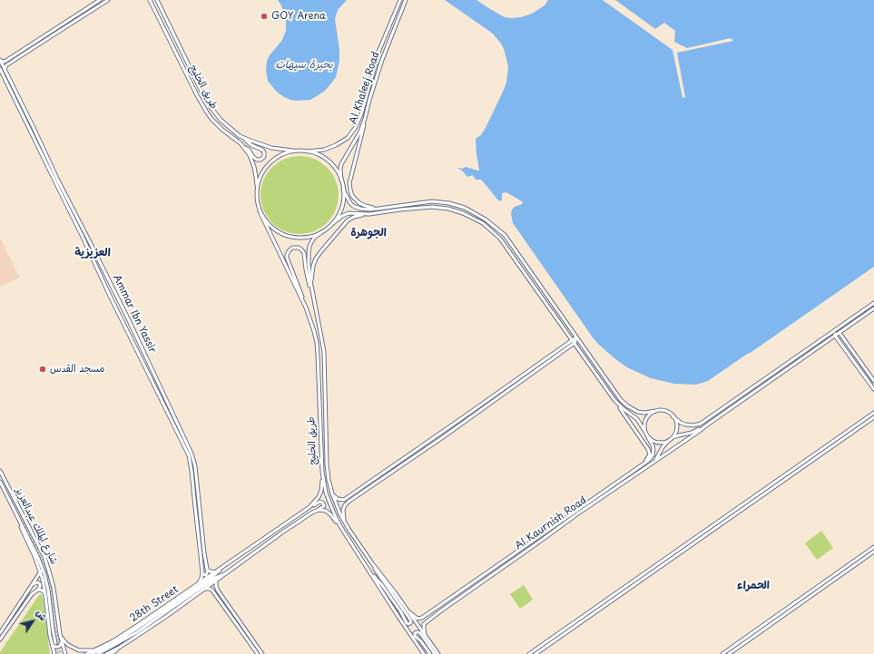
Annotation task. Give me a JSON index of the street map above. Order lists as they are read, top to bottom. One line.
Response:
{"streets":{"street":["طريق الخليج","Al Khaleej Road","Ammar Ibn Yassir","Al Kaurnish Road","شارع الملك عبدالعزيز","28th Street"]},"crossings":[["طريق الخليج","Al Khaleej Road"],["طريق الخليج","Al Kaurnish Road"],["طريق الخليج","28th Street"]],"districts":["الجوهرة","العزيزية","الحمراء"],"water":["بحيرة سيهات"],"places":["GOY Arena","مسجد القدس"],"north":"top right"}
